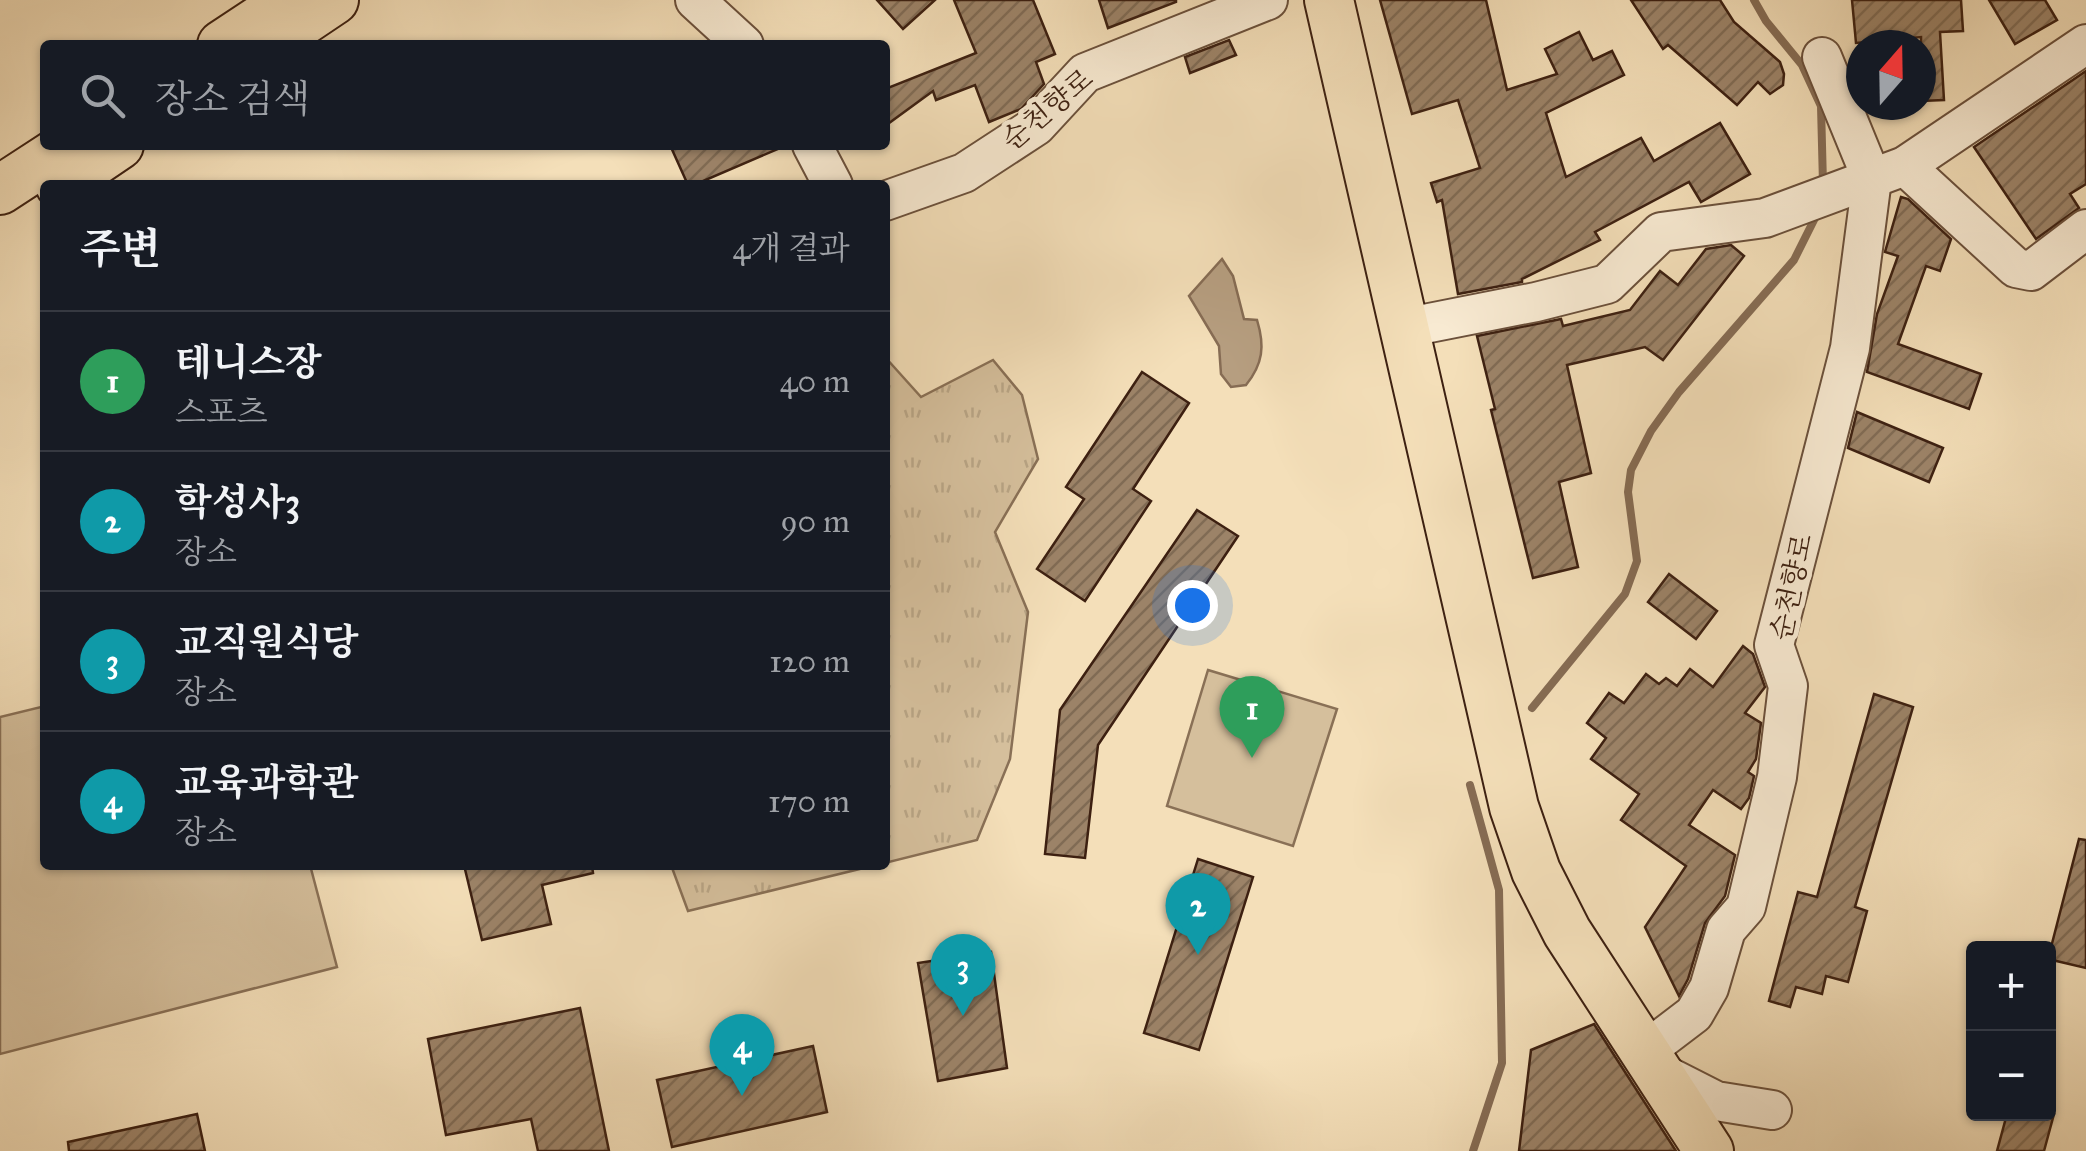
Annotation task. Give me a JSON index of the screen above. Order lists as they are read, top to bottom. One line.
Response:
{"streets":{"street":["순천향로"]},"north":"top","page":{"search":"장소 검색","heading":["주변","4개 결과"],"list":[{"mark":"1","name":"테니스장","note":"스포츠","value":"40 m"},{"mark":"2","name":"학성사3","note":"장소","value":"90 m"},{"mark":"3","name":"교직원식당","note":"장소","value":"120 m"},{"mark":"4","name":"교육과학관","note":"장소","value":"170 m"}],"pins":["1","2","3","4"],"map_buttons":["+","−"]}}
